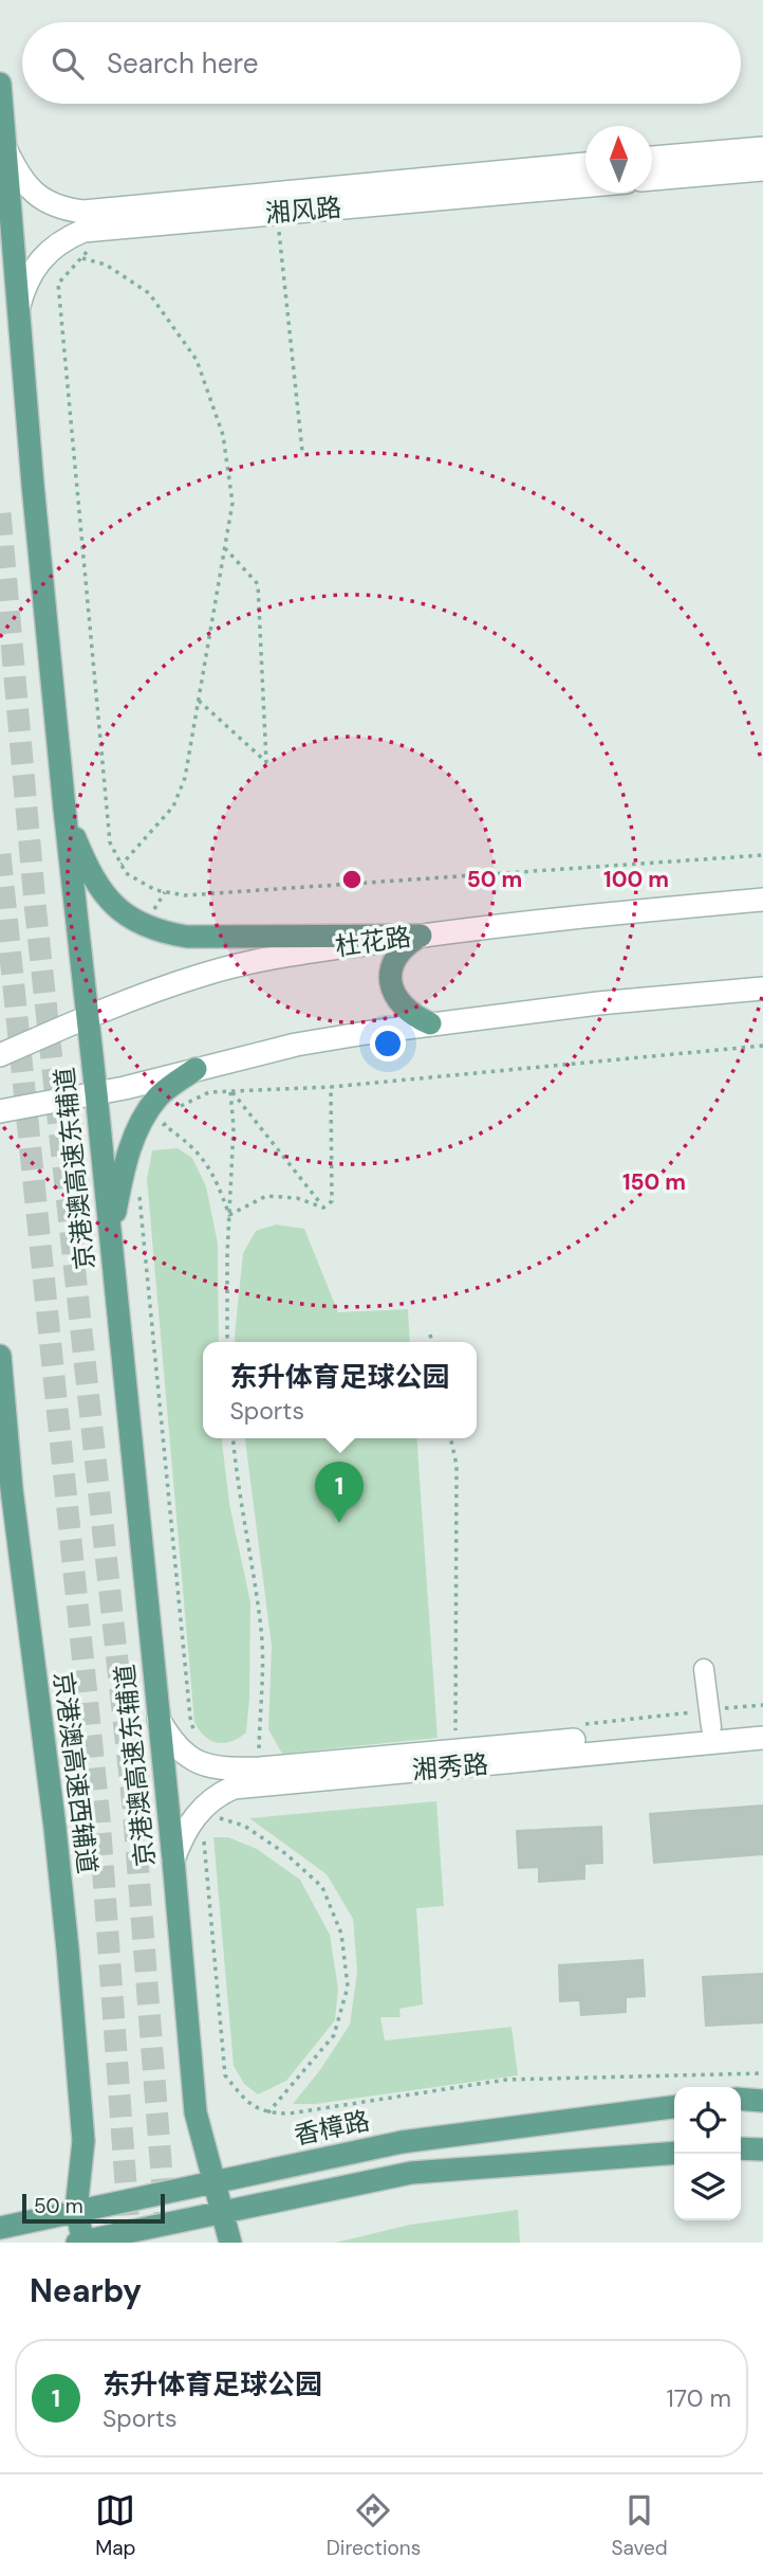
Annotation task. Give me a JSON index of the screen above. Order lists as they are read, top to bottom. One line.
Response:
{"streets":{"main road":["京港澳高速东辅道","京港澳高速西辅道","香樟路"],"street":["湘风路","杜花路","湘秀路"]},"crossings":[["湘风路","京港澳高速东辅道"],["杜花路","京港澳高速东辅道"],["京港澳高速东辅道","湘秀路"],["京港澳高速东辅道","香樟路"],["京港澳高速西辅道","香樟路"]],"scale_bar":"50 m","north":"top","page":{"search":"Search here","popup":["东升体育足球公园","Sports"],"pins":"1","scale":"50 m","heading":"Nearby","list":[{"mark":"1","name":"东升体育足球公园","note":"Sports","value":"170 m"}],"nav":["Map","Directions","Saved"]},"rings":["50 m","100 m","150 m"]}
